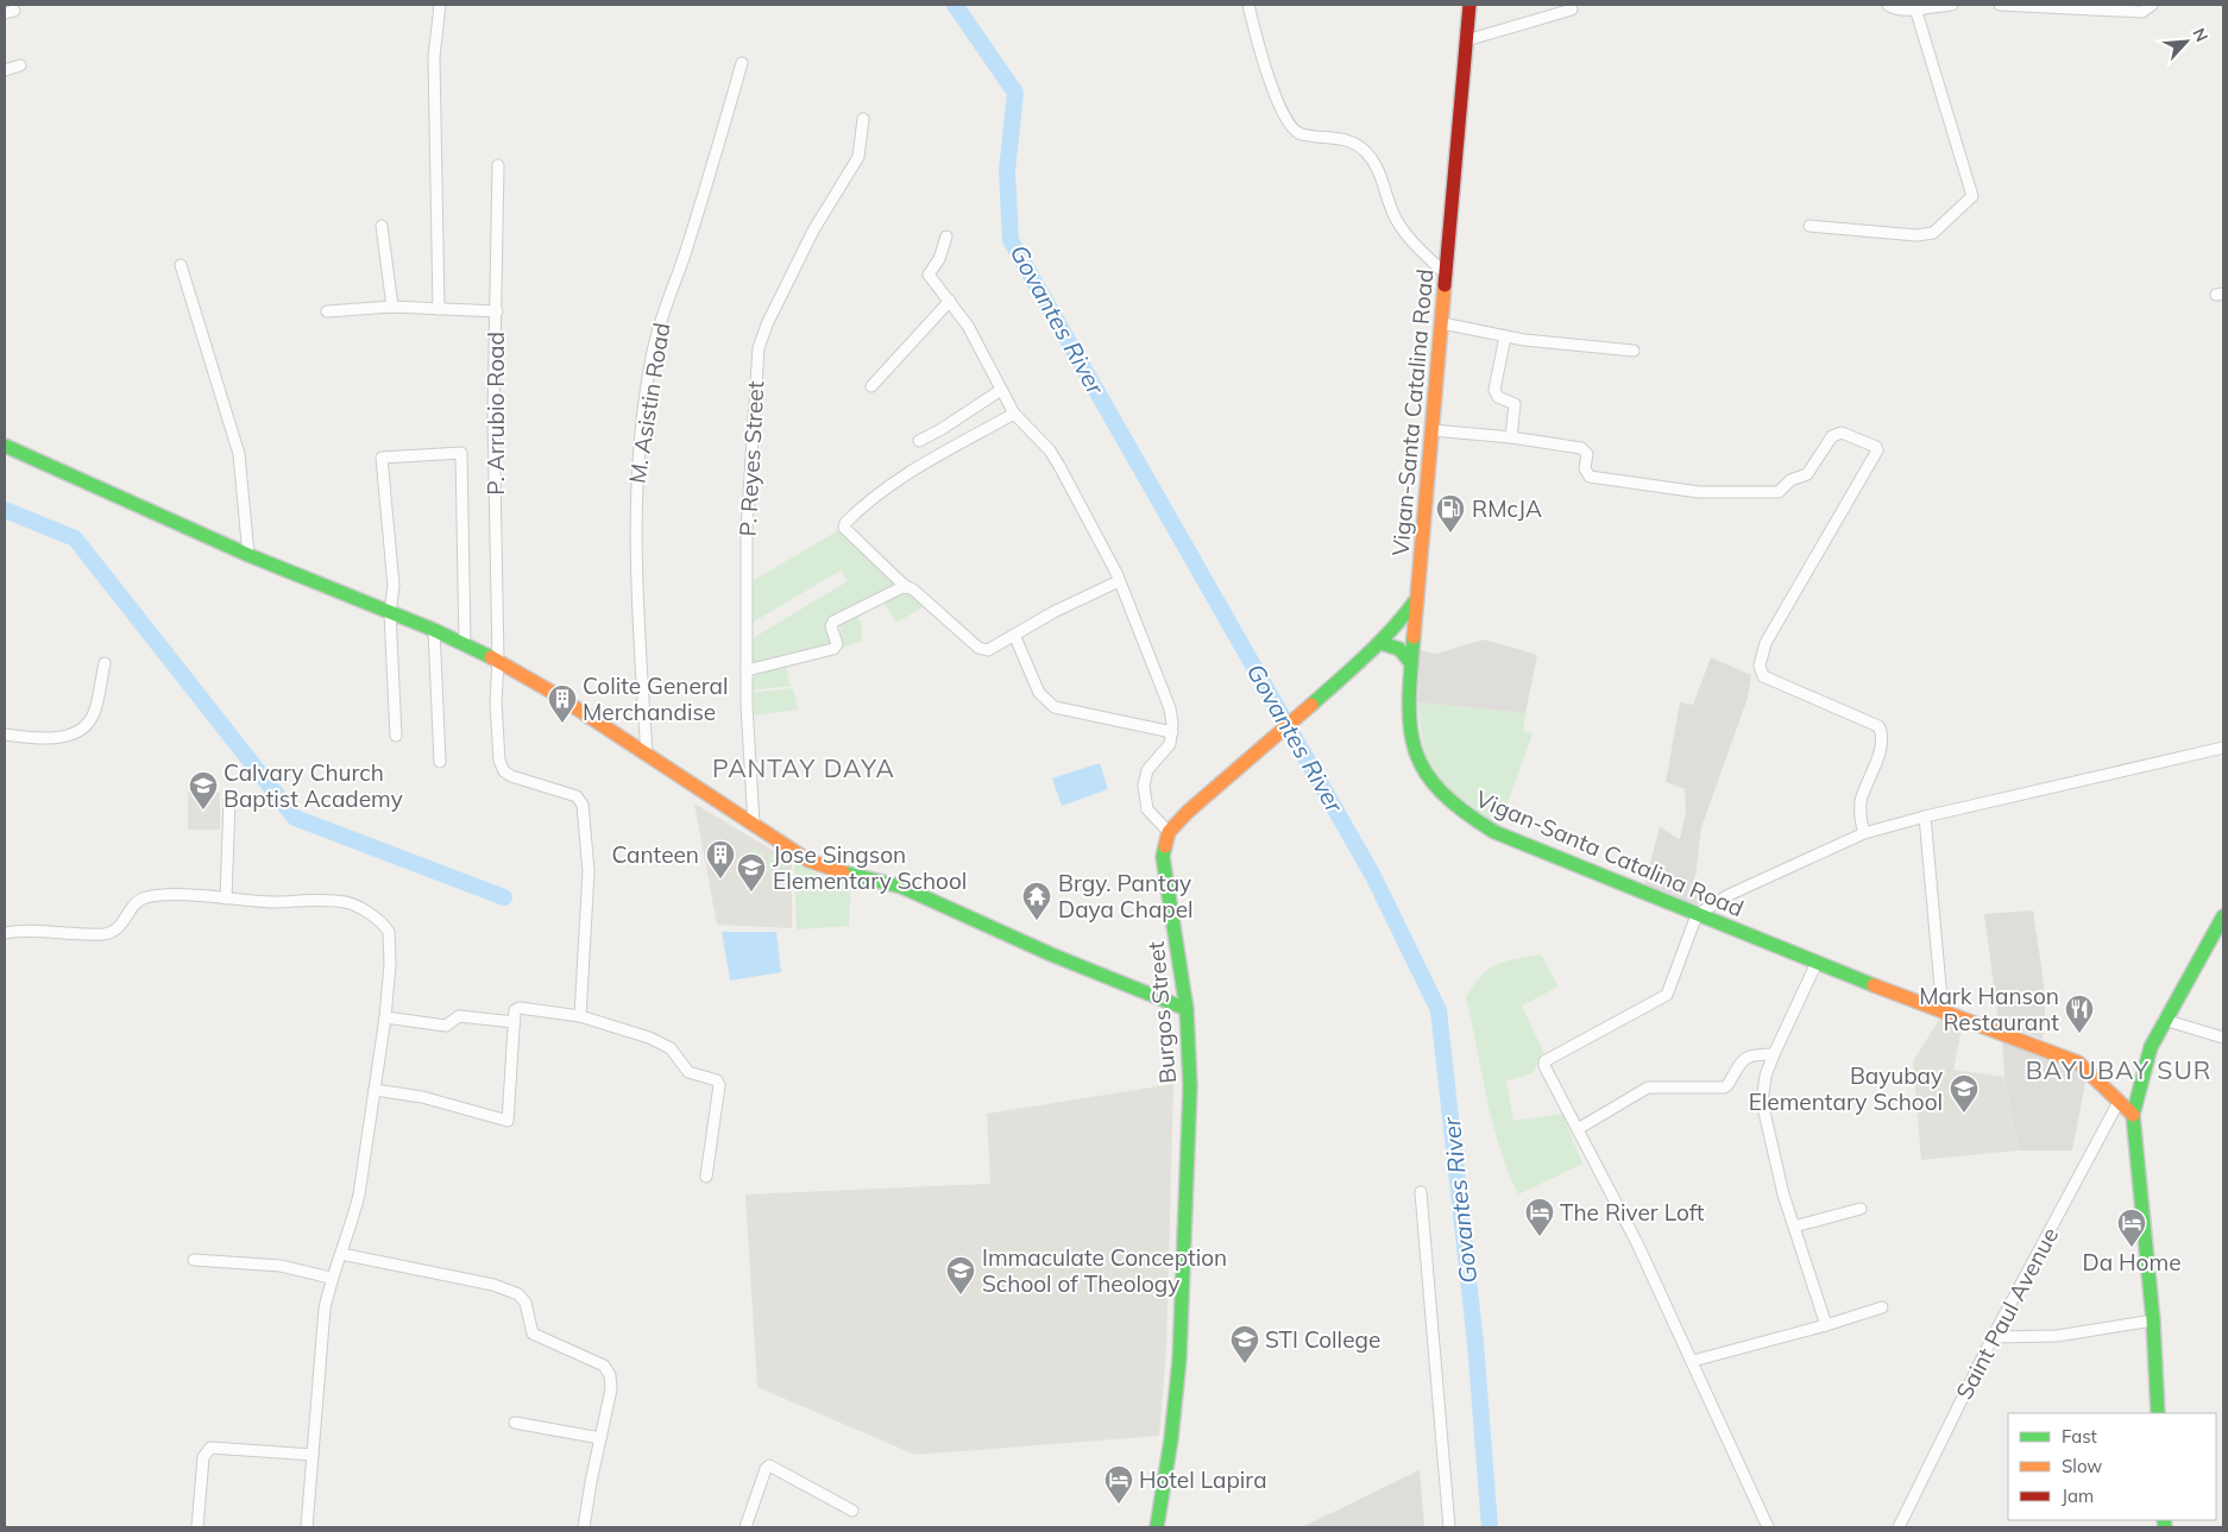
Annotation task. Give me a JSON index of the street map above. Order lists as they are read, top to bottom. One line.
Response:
{"streets":{"main road":["Vigan-Santa Catalina Road","Burgos Street"],"street":["M. Asistin Road","P. Arrubio Road","P. Reyes Street","Saint Paul Avenue"]},"crossings":[["Vigan-Santa Catalina Road","Saint Paul Avenue"]],"districts":["PANTAY DAYA","BAYUBAY SUR"],"water":["Govantes River"],"places":{"fuel station":["RMcJA"],"building":["Colite General Merchandise","Canteen"],"school or university":["Calvary Church Baptist Academy","Jose Singson Elementary School","Bayubay Elementary School","Immaculate Conception School of Theology","STI College"],"temple":["Brgy. Pantay Daya Chapel"],"restaurant":["Mark Hanson Restaurant"],"hotel":["The River Loft","Da Home","Hotel Lapira"]},"legend":["Fast","Slow","Jam"],"north":"top right"}
